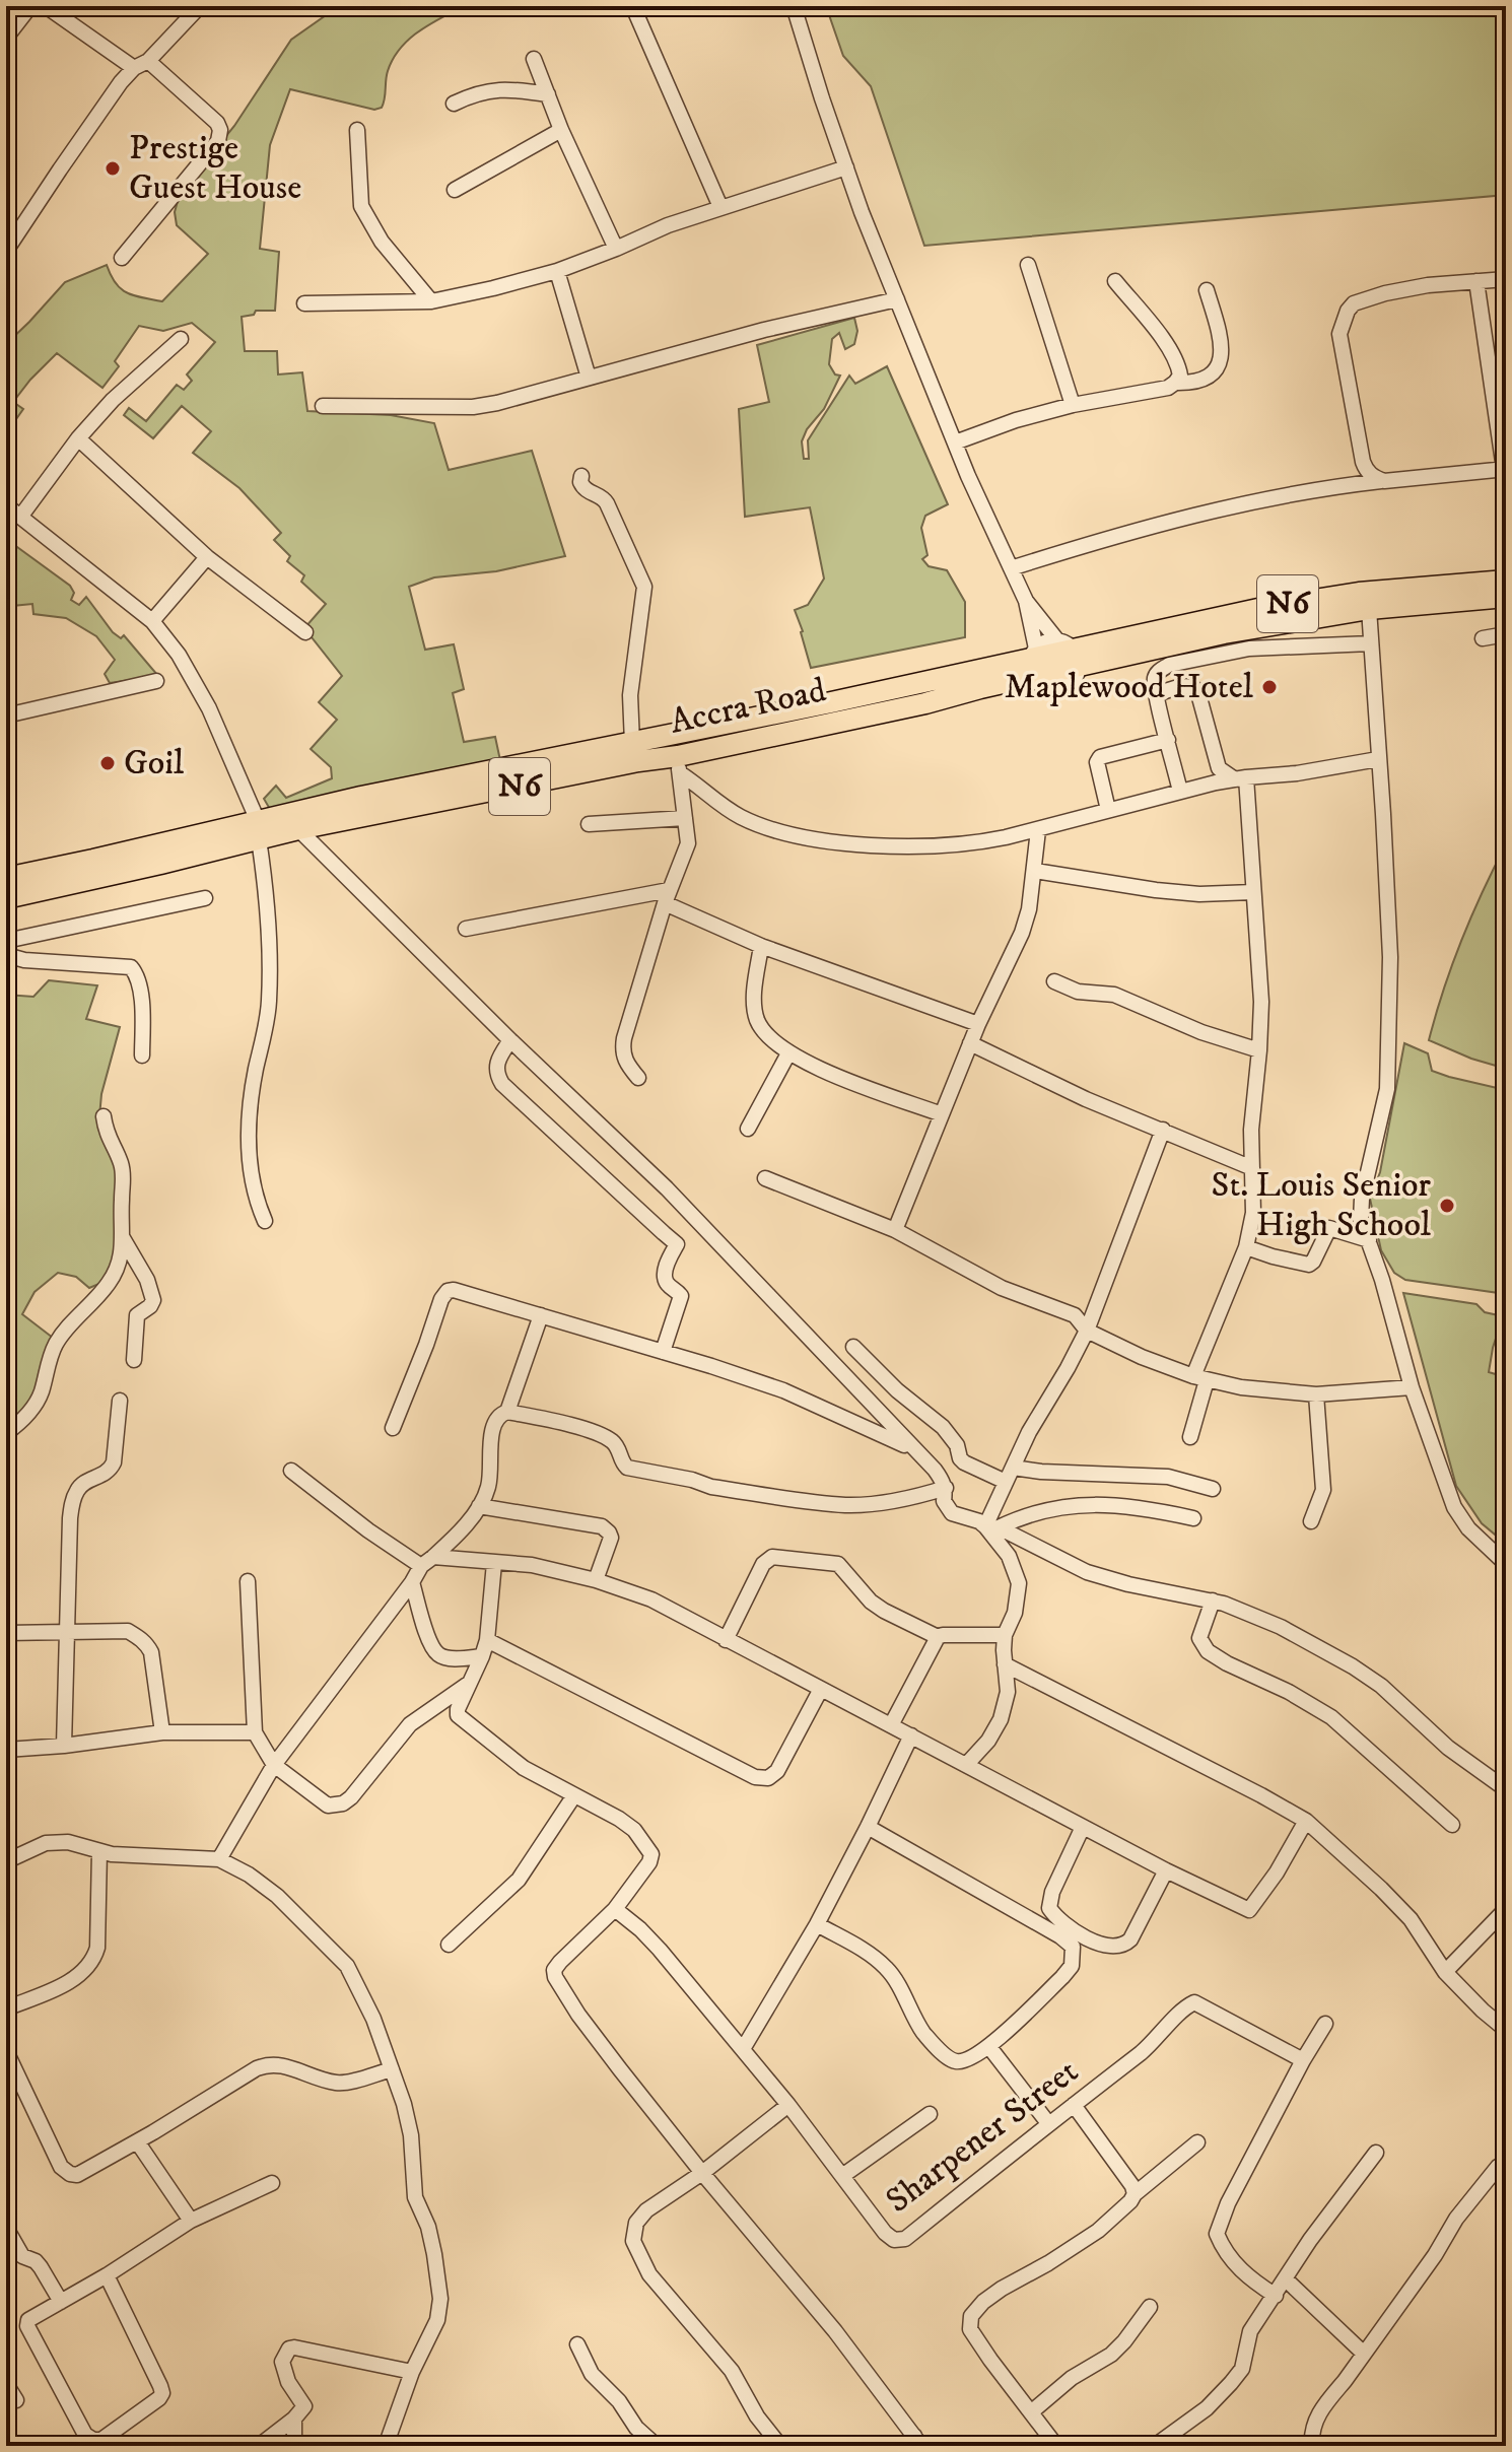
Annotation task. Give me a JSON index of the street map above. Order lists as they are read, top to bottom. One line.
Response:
{"streets":{"highway":["N6","Accra Road"],"street":["Sharpener Street"]},"places":["Prestige Guest House","Maplewood Hotel","Goil","St. Louis Senior High School"]}
